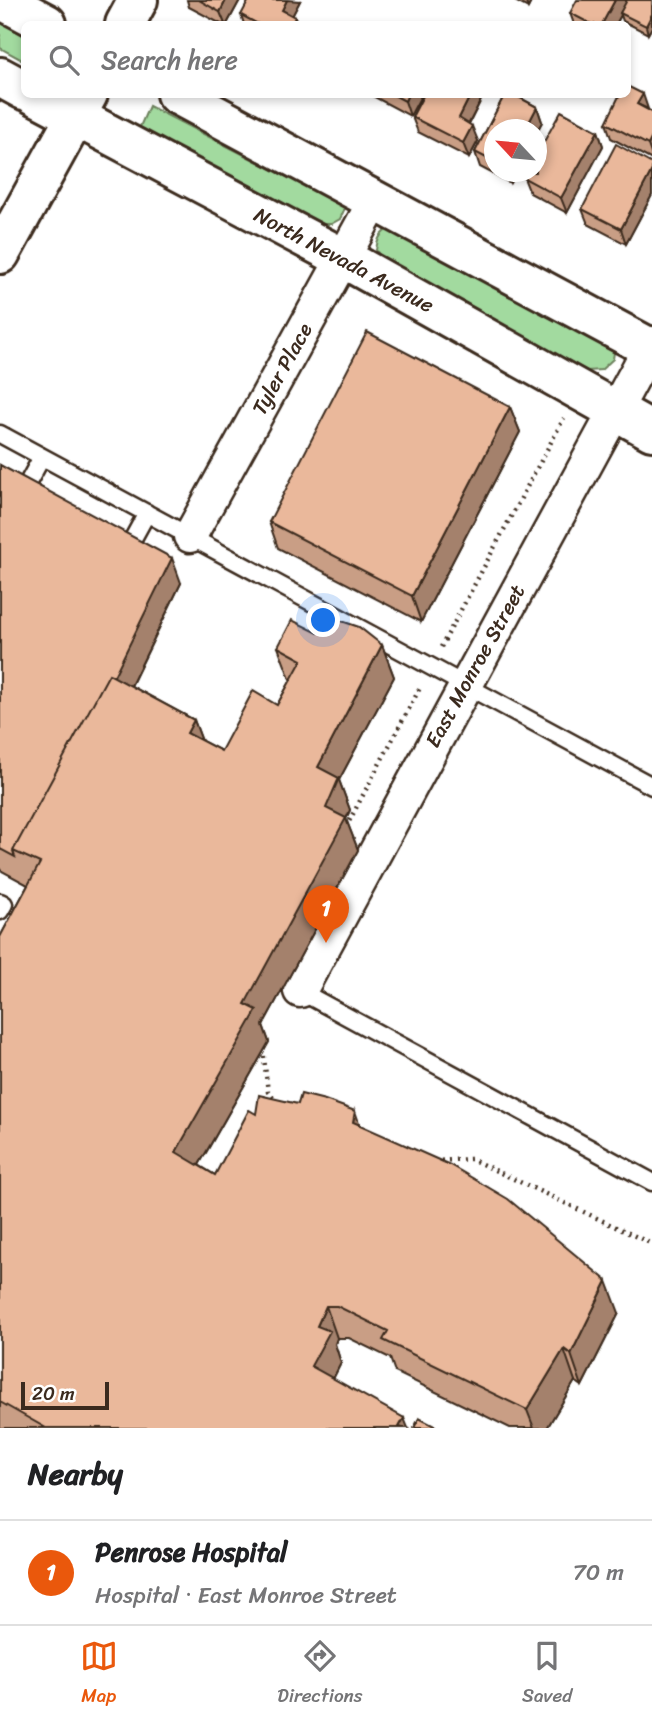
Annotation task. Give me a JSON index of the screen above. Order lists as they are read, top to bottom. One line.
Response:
{"streets":{"main road":["North Nevada Avenue"],"street":["Tyler Place","East Monroe Street"]},"crossings":[["North Nevada Avenue","Tyler Place"],["North Nevada Avenue","East Monroe Street"]],"scale_bar":"20 m","north":"top left","page":{"search":"Search here","pins":"1","scale":"20 m","heading":"Nearby","list":[{"mark":"1","name":"Penrose Hospital","note":"Hospital · East Monroe Street","value":"70 m"}],"nav":["Map","Directions","Saved"]}}
